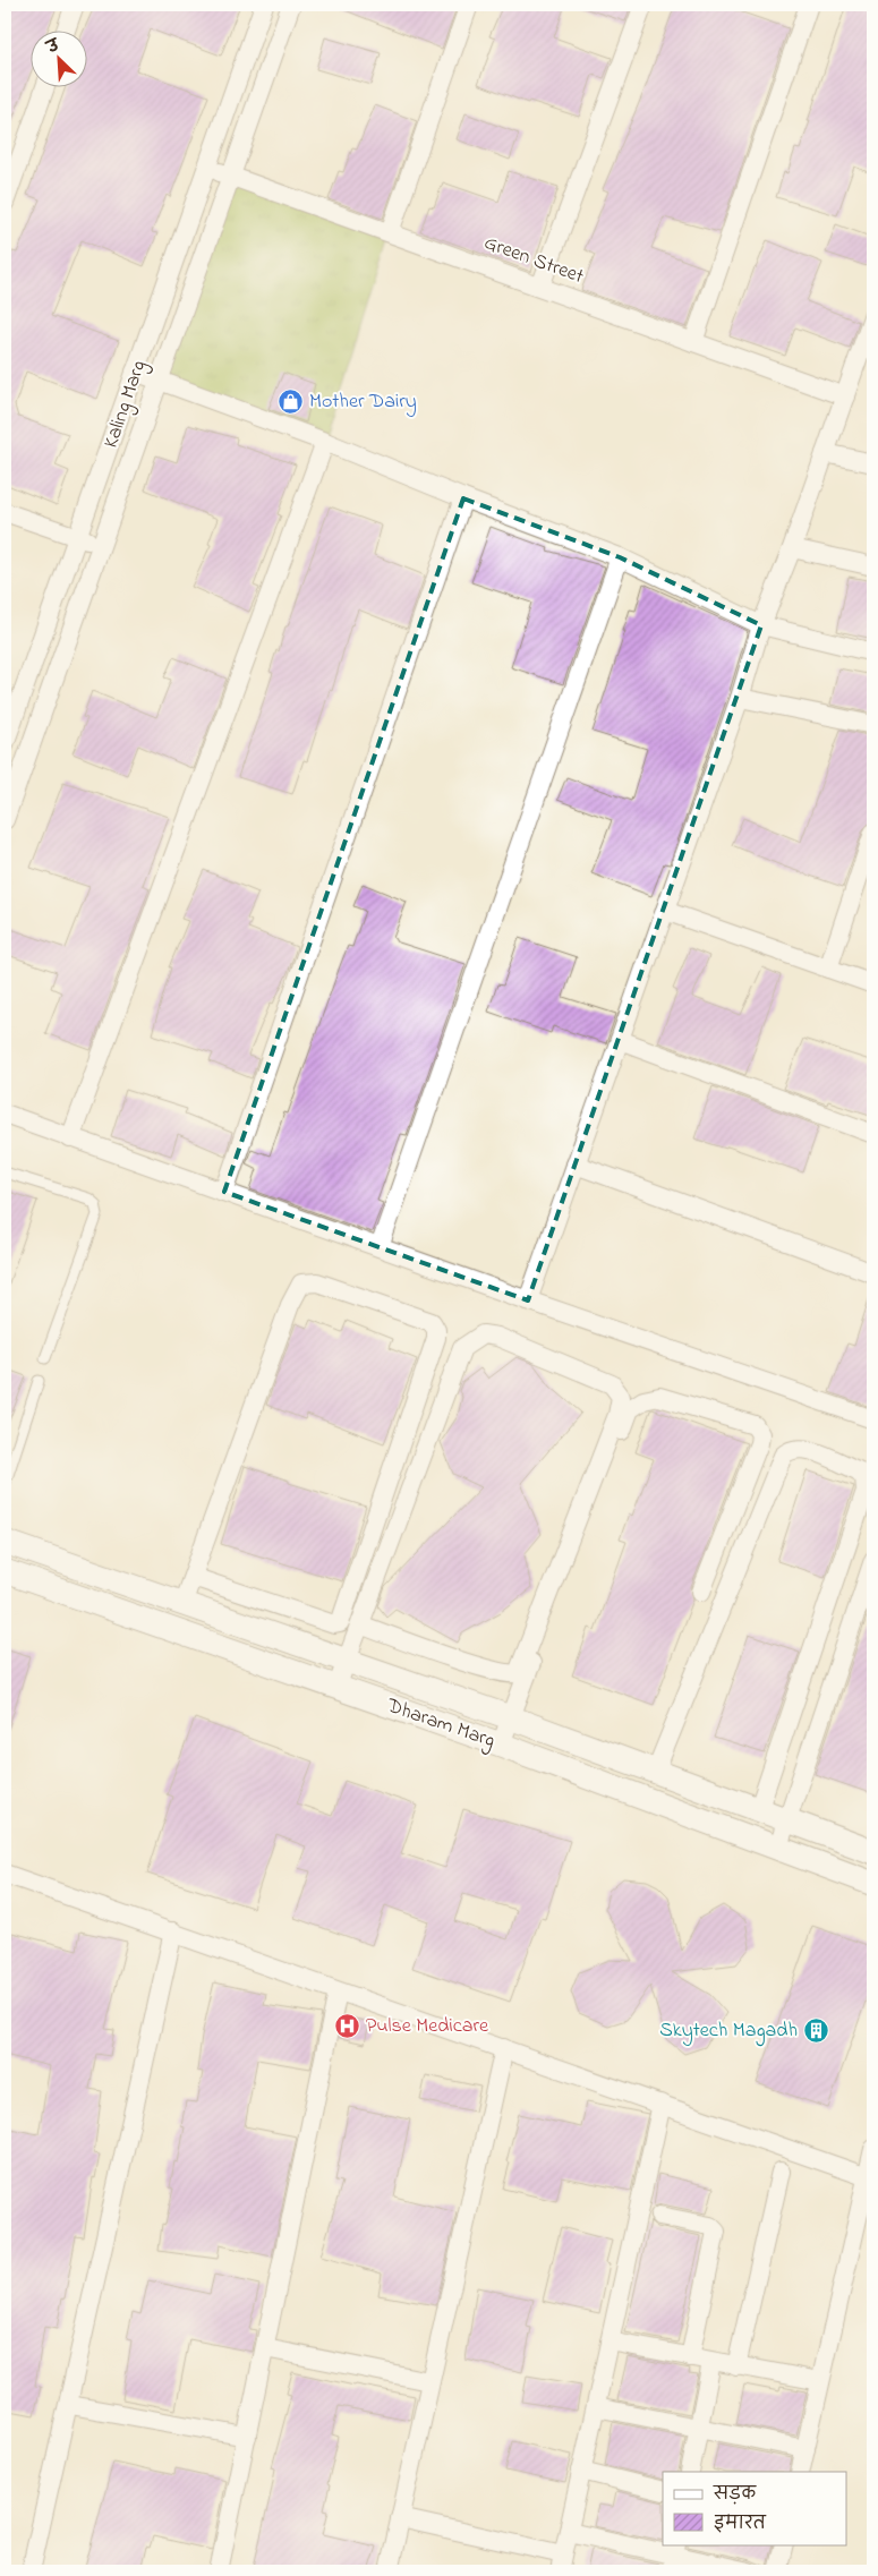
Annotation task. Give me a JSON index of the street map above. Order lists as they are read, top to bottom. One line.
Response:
{"streets":{"street":["Green Street","Kaling Marg","Dharam Marg"]},"crossings":[["Green Street","Kaling Marg"]],"places":{"shop":["Mother Dairy"],"hospital":["Pulse Medicare"],"building":["Skytech Magadh"]},"legend":["सड़क","इमारत"],"north":"top left"}
